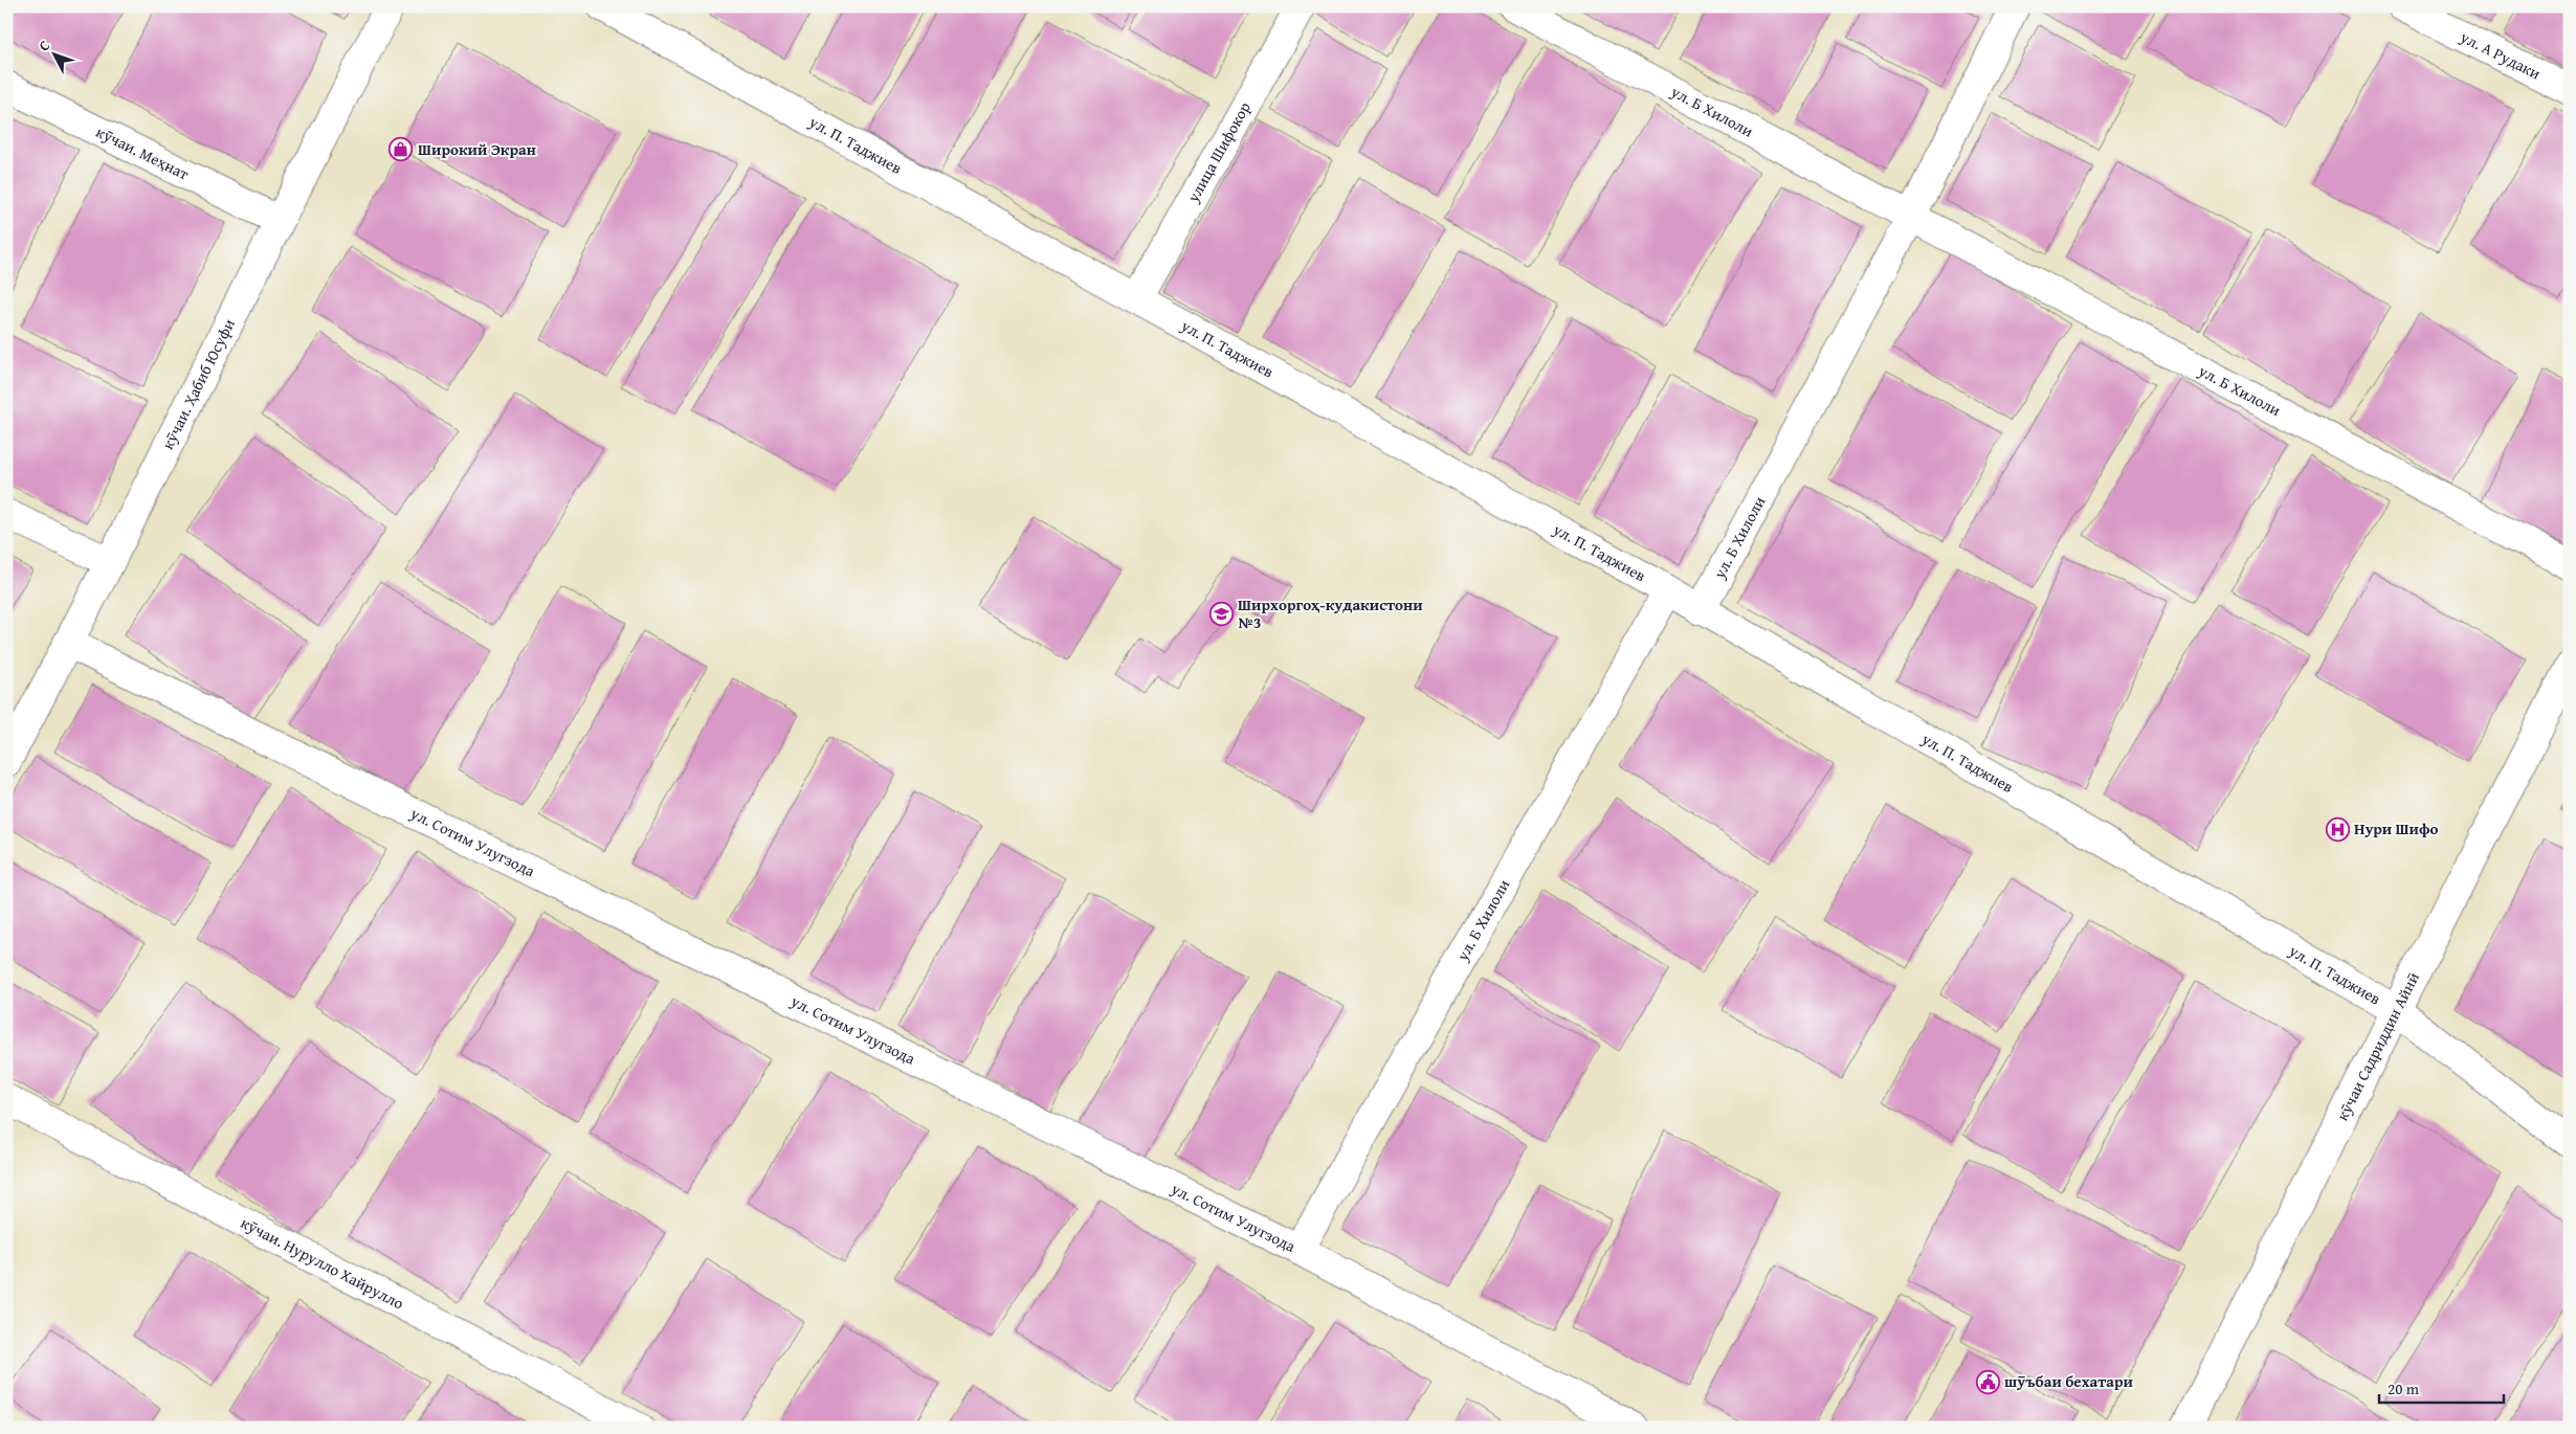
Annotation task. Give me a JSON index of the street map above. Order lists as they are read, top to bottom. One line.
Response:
{"streets":{"street":["ул. А Рудаки","ул. Б Хилоли","ул. П. Таджиев","кӯчаи. Меҳнат","улица Шифокор","кӯчаи. Ҳабиб Юсуфи","ул. Сотим Улугзода","кӯчаи Садриддин Айнӣ","кӯчаи. Нурулло Хайрулло"]},"crossings":[["ул. Б Хилоли","ул. П. Таджиев"],["ул. Б Хилоли","ул. Сотим Улугзода"],["ул. П. Таджиев","улица Шифокор"],["ул. П. Таджиев","кӯчаи Садриддин Айнӣ"],["кӯчаи. Меҳнат","кӯчаи. Ҳабиб Юсуфи"],["кӯчаи. Ҳабиб Юсуфи","ул. Сотим Улугзода"]],"places":{"shop":["Широкий Экран"],"school or university":["Ширхоргоҳ-кудакистони №3"],"hospital":["Нури Шифо"],"public building":["шӯъбаи бехатари"]},"scale_bar":"20 m","north":"top left"}
